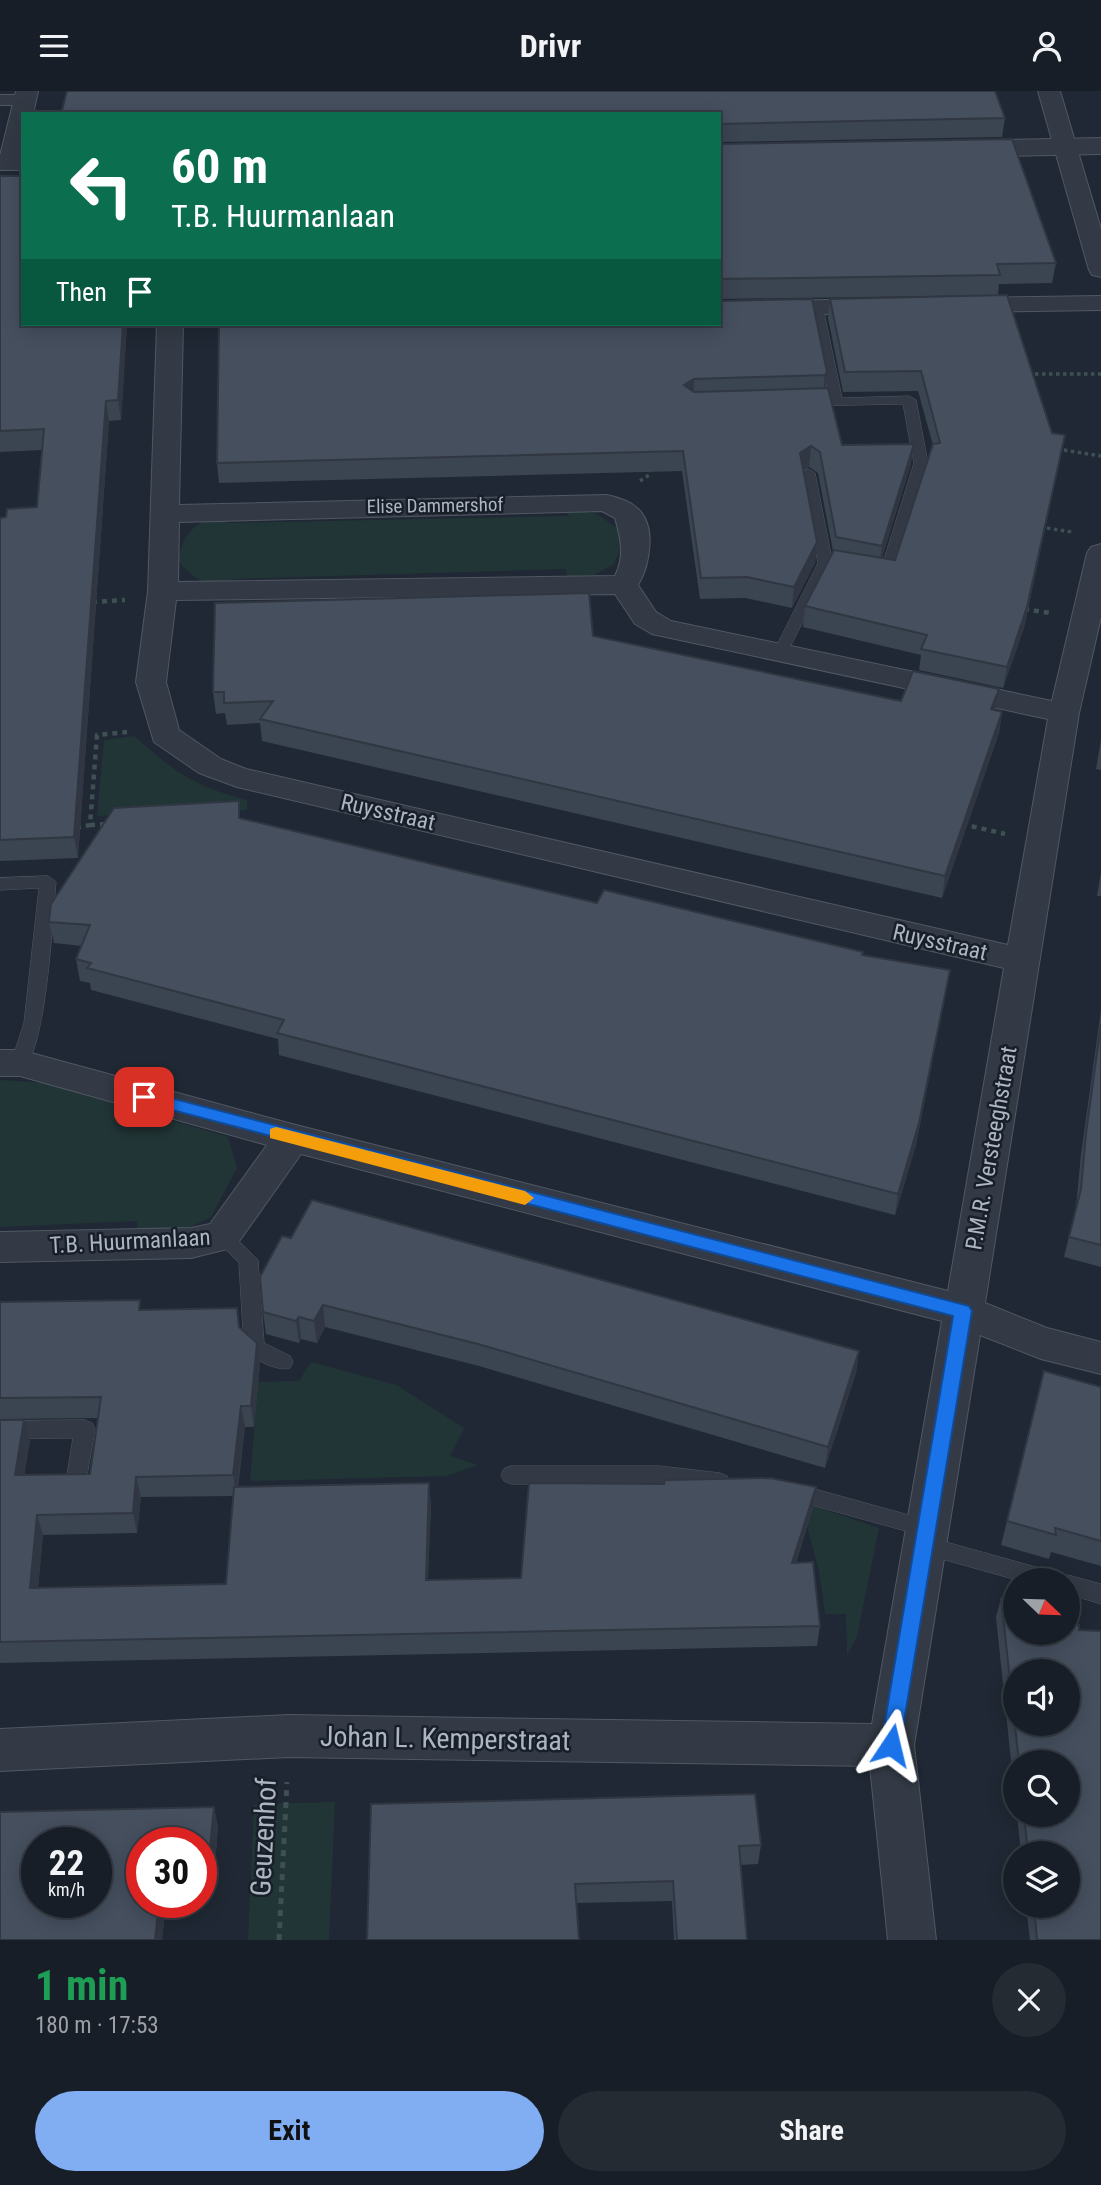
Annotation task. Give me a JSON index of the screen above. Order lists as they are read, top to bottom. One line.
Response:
{"streets":{"street":["Elise Dammershof","Ruysstraat","P.M.R. Versteeghstraat","T.B. Huurmanlaan","Johan L. Kemperstraat"],"path":["Geuzenhof"]},"crossings":[["Ruysstraat","P.M.R. Versteeghstraat"],["P.M.R. Versteeghstraat","Johan L. Kemperstraat"],["Johan L. Kemperstraat","Geuzenhof"]],"north":"bottom right","page":{"header":"Drivr","turn":["60 m","T.B. Huurmanlaan"],"then":"Then","speed":"22 km/h","limit":"30","heading":["1 min","180 m · 17:53"],"buttons":["Exit","Share"]}}
